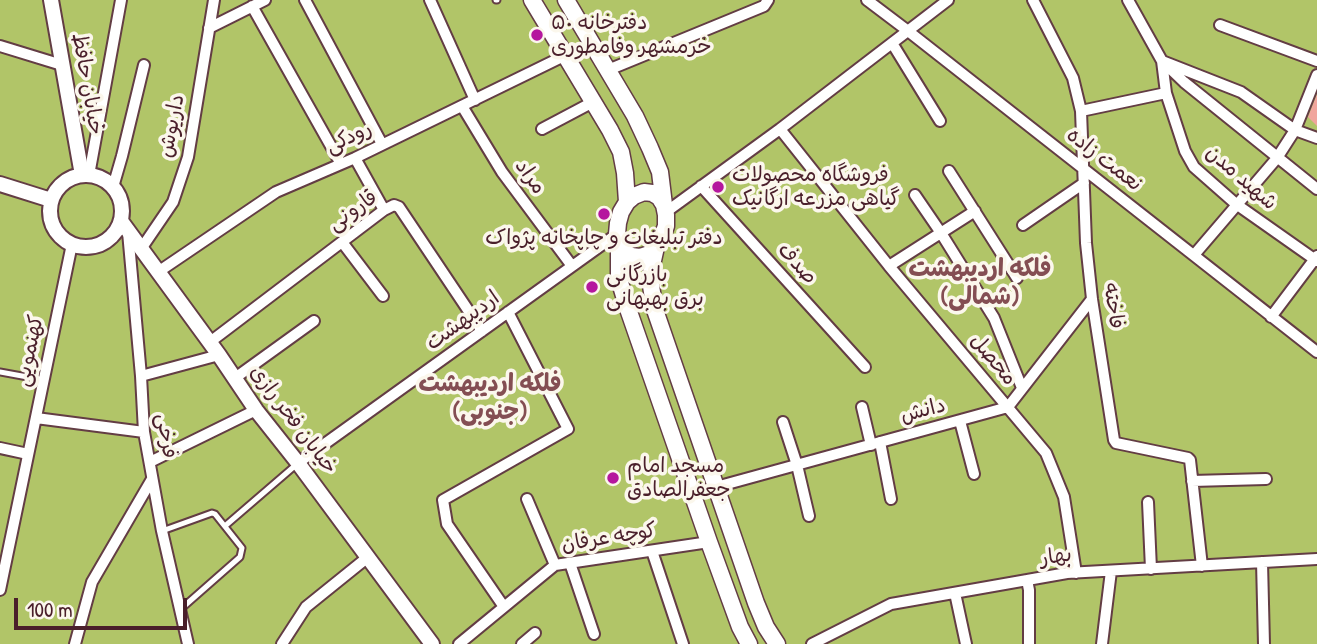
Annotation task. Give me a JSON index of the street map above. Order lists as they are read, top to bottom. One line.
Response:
{"streets":{"main road":["خیابان حافظ","خیابان فخر رازی"],"street":["داریوش","رودکی","نعمت زاده","مراد","شهید مدن","قارونی","صدف","فاخته","اردیبهشت","کهنمویی","محصل","دانش","فرخی","کوچه عرفان","بهار"]},"crossings":[["خیابان حافظ","کهنمویی"],["خیابان حافظ","خیابان فخر رازی"],["خیابان حافظ","فرخی"],["داریوش","خیابان فخر رازی"],["رودکی","مراد"],["رودکی","خیابان فخر رازی"],["نعمت زاده","فاخته"],["مراد","اردیبهشت"],["قارونی","اردیبهشت"],["قارونی","خیابان فخر رازی"],["فاخته","بهار"],["اردیبهشت","خیابان فخر رازی"],["کهنمویی","خیابان فخر رازی"],["کهنمویی","فرخی"],["محصل","دانش"],["محصل","بهار"],["خیابان فخر رازی","فرخی"]],"districts":["فلکه اردیبهشت (شمالی)","فلکه اردیبهشت (جنوبی)"],"places":["دفترخانه ۵۰ خرمشهر وفامطوری","فروشگاه محصولات گیاهی مزرعه ارگانیک","دفتر تبلیغات و چاپخانه پژواک","بازرگانی برق بهبهانی","مسجد امام جعفرالصادق"],"scale_bar":"100 m"}
